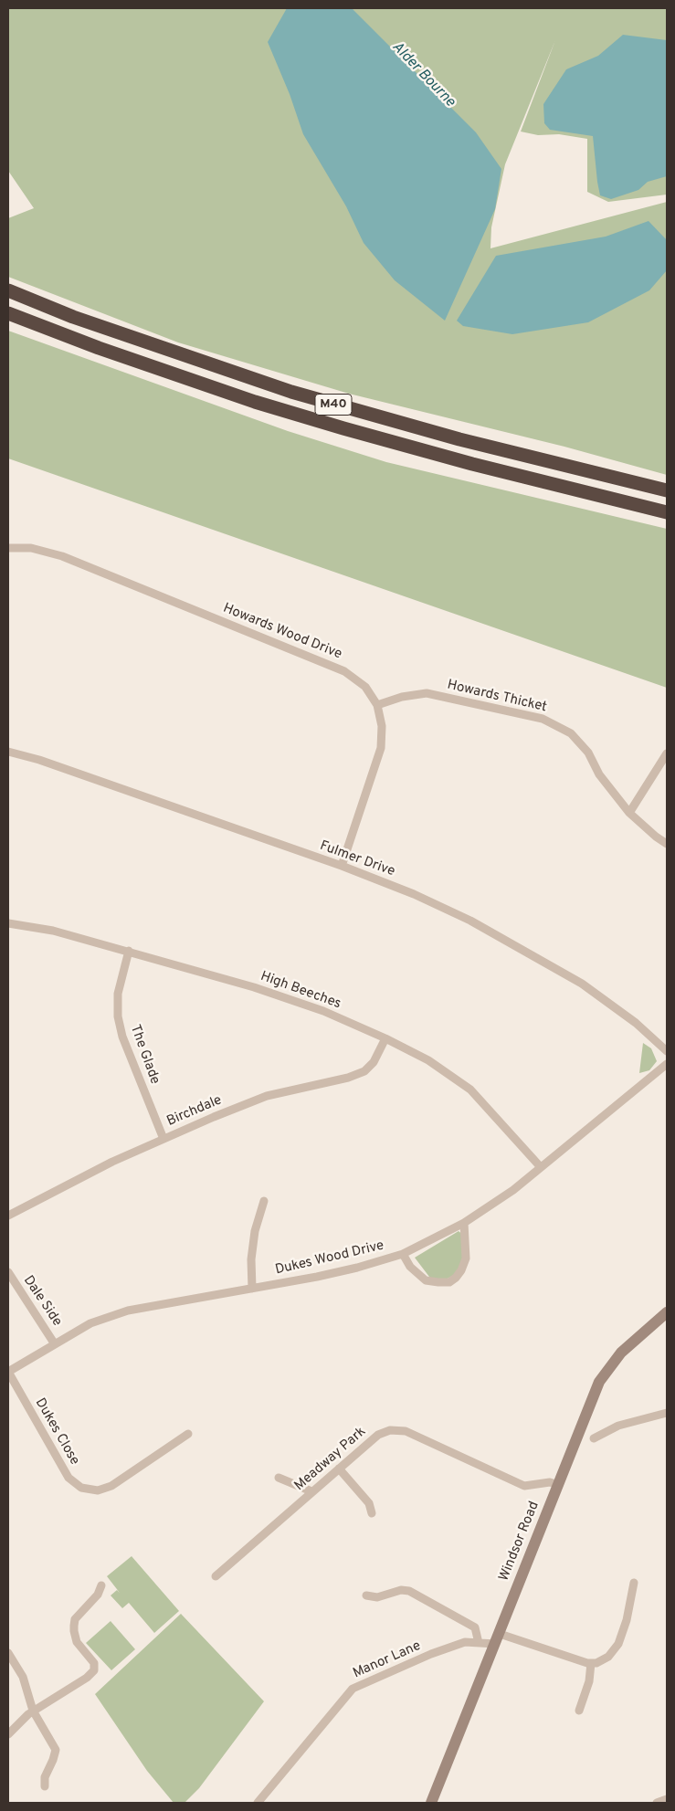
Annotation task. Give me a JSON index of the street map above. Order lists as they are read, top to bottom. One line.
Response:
{"streets":{"highway":["M40"],"main road":["Windsor Road"],"street":["Howards Wood Drive","Howards Thicket","Fulmer Drive","High Beeches","The Glade","Birchdale","Dukes Wood Drive","Dale Side","Dukes Close","Meadway Park","Manor Lane"]},"crossings":[["Howards Wood Drive","Howards Thicket"],["Howards Wood Drive","Fulmer Drive"],["High Beeches","The Glade"],["High Beeches","Birchdale"],["High Beeches","Dukes Wood Drive"],["The Glade","Birchdale"],["Dukes Wood Drive","Dale Side"],["Dukes Wood Drive","Dukes Close"],["Meadway Park","Windsor Road"],["Windsor Road","Manor Lane"]],"water":["Alder Bourne"]}
